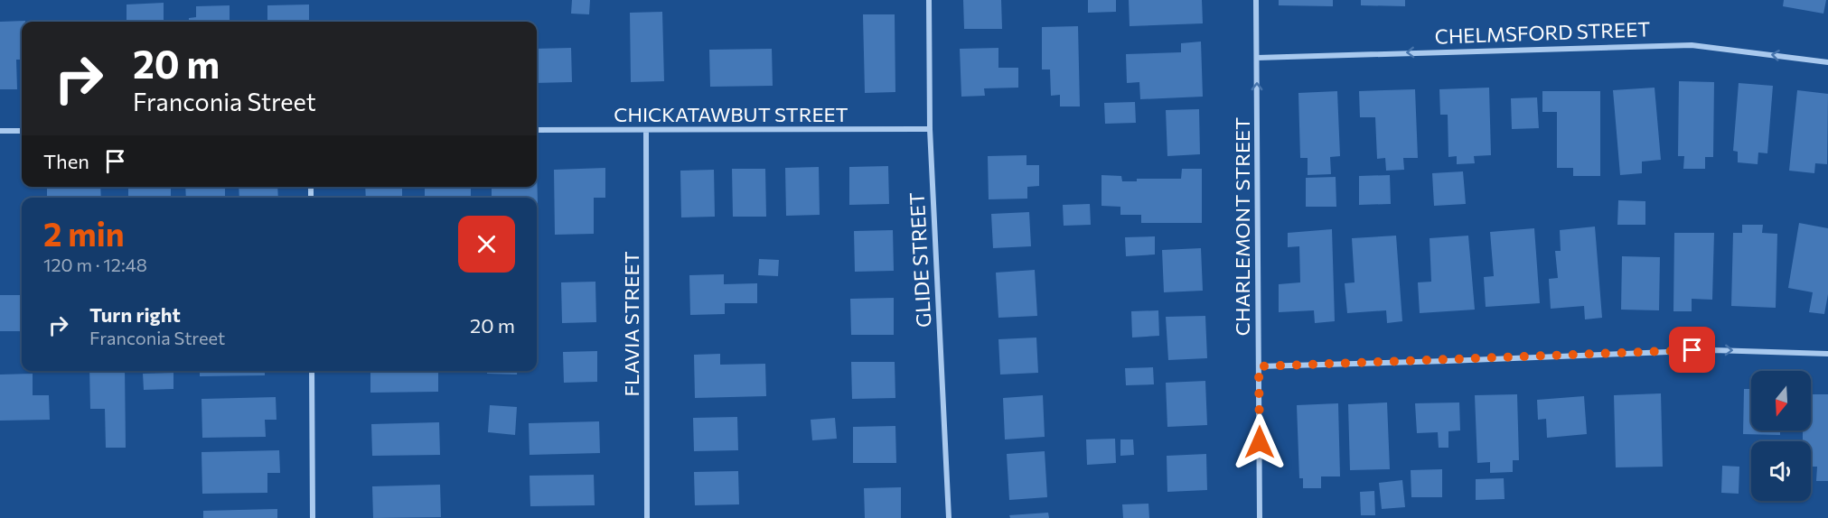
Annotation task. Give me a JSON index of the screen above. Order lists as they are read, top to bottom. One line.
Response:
{"streets":{"street":["CHELMSFORD STREET","CHICKATAWBUT STREET","CHARLEMONT STREET","GLIDE STREET","FLAVIA STREET"]},"crossings":[["CHELMSFORD STREET","CHARLEMONT STREET"],["CHICKATAWBUT STREET","GLIDE STREET"],["CHICKATAWBUT STREET","FLAVIA STREET"]],"one_way":["CHELMSFORD STREET","CHARLEMONT STREET"],"north":"bottom","page":{"turn":["20 m","Franconia Street"],"then":"Then","heading":["2 min","120 m · 12:48"],"list":[{"name":"Turn right","note":"Franconia Street","value":"20 m"}]}}
